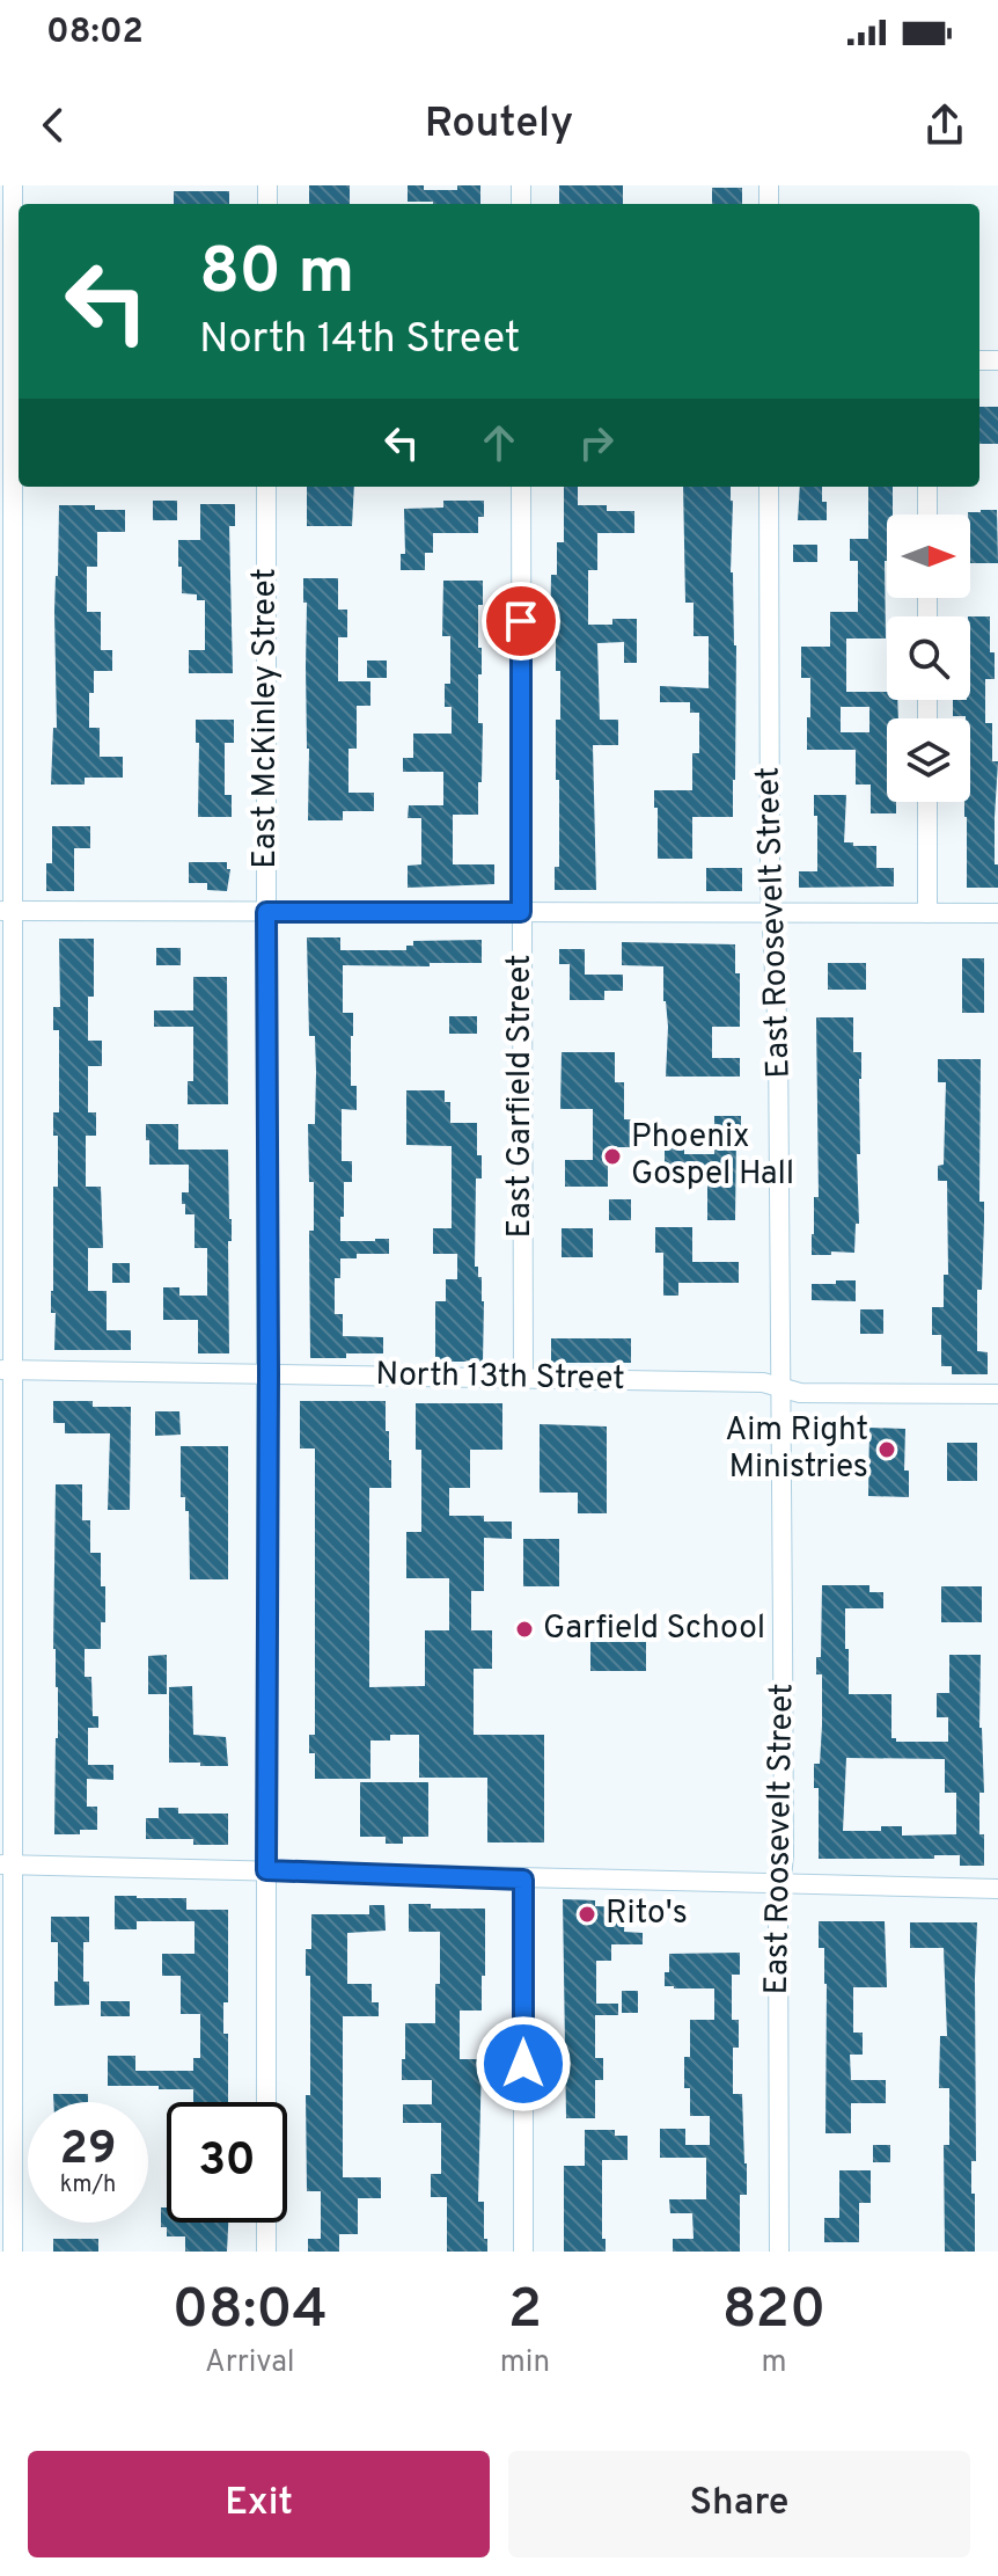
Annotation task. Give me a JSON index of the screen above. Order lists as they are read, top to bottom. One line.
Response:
{"streets":{"street":["East McKinley Street","East Roosevelt Street","East Garfield Street","North 13th Street"]},"crossings":[["East McKinley Street","North 13th Street"],["East Roosevelt Street","North 13th Street"],["East Garfield Street","North 13th Street"]],"places":["Phoenix Gospel Hall","Aim Right Ministries","Garfield School","Rito's"],"north":"right","page":{"status":"08:02","header":"Routely","turn":["80 m","North 14th Street"],"speed":"29 km/h","limit":"30","eta":["08:04","Arrival","2","min","820","m"],"buttons":["Exit","Share"]}}
